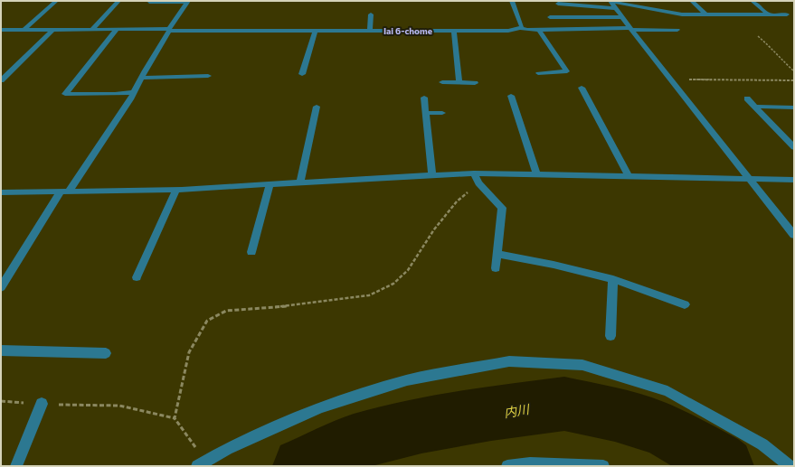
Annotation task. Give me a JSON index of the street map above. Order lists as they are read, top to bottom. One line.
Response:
{"districts":["Iai 6-chome"],"water":["内川"]}
